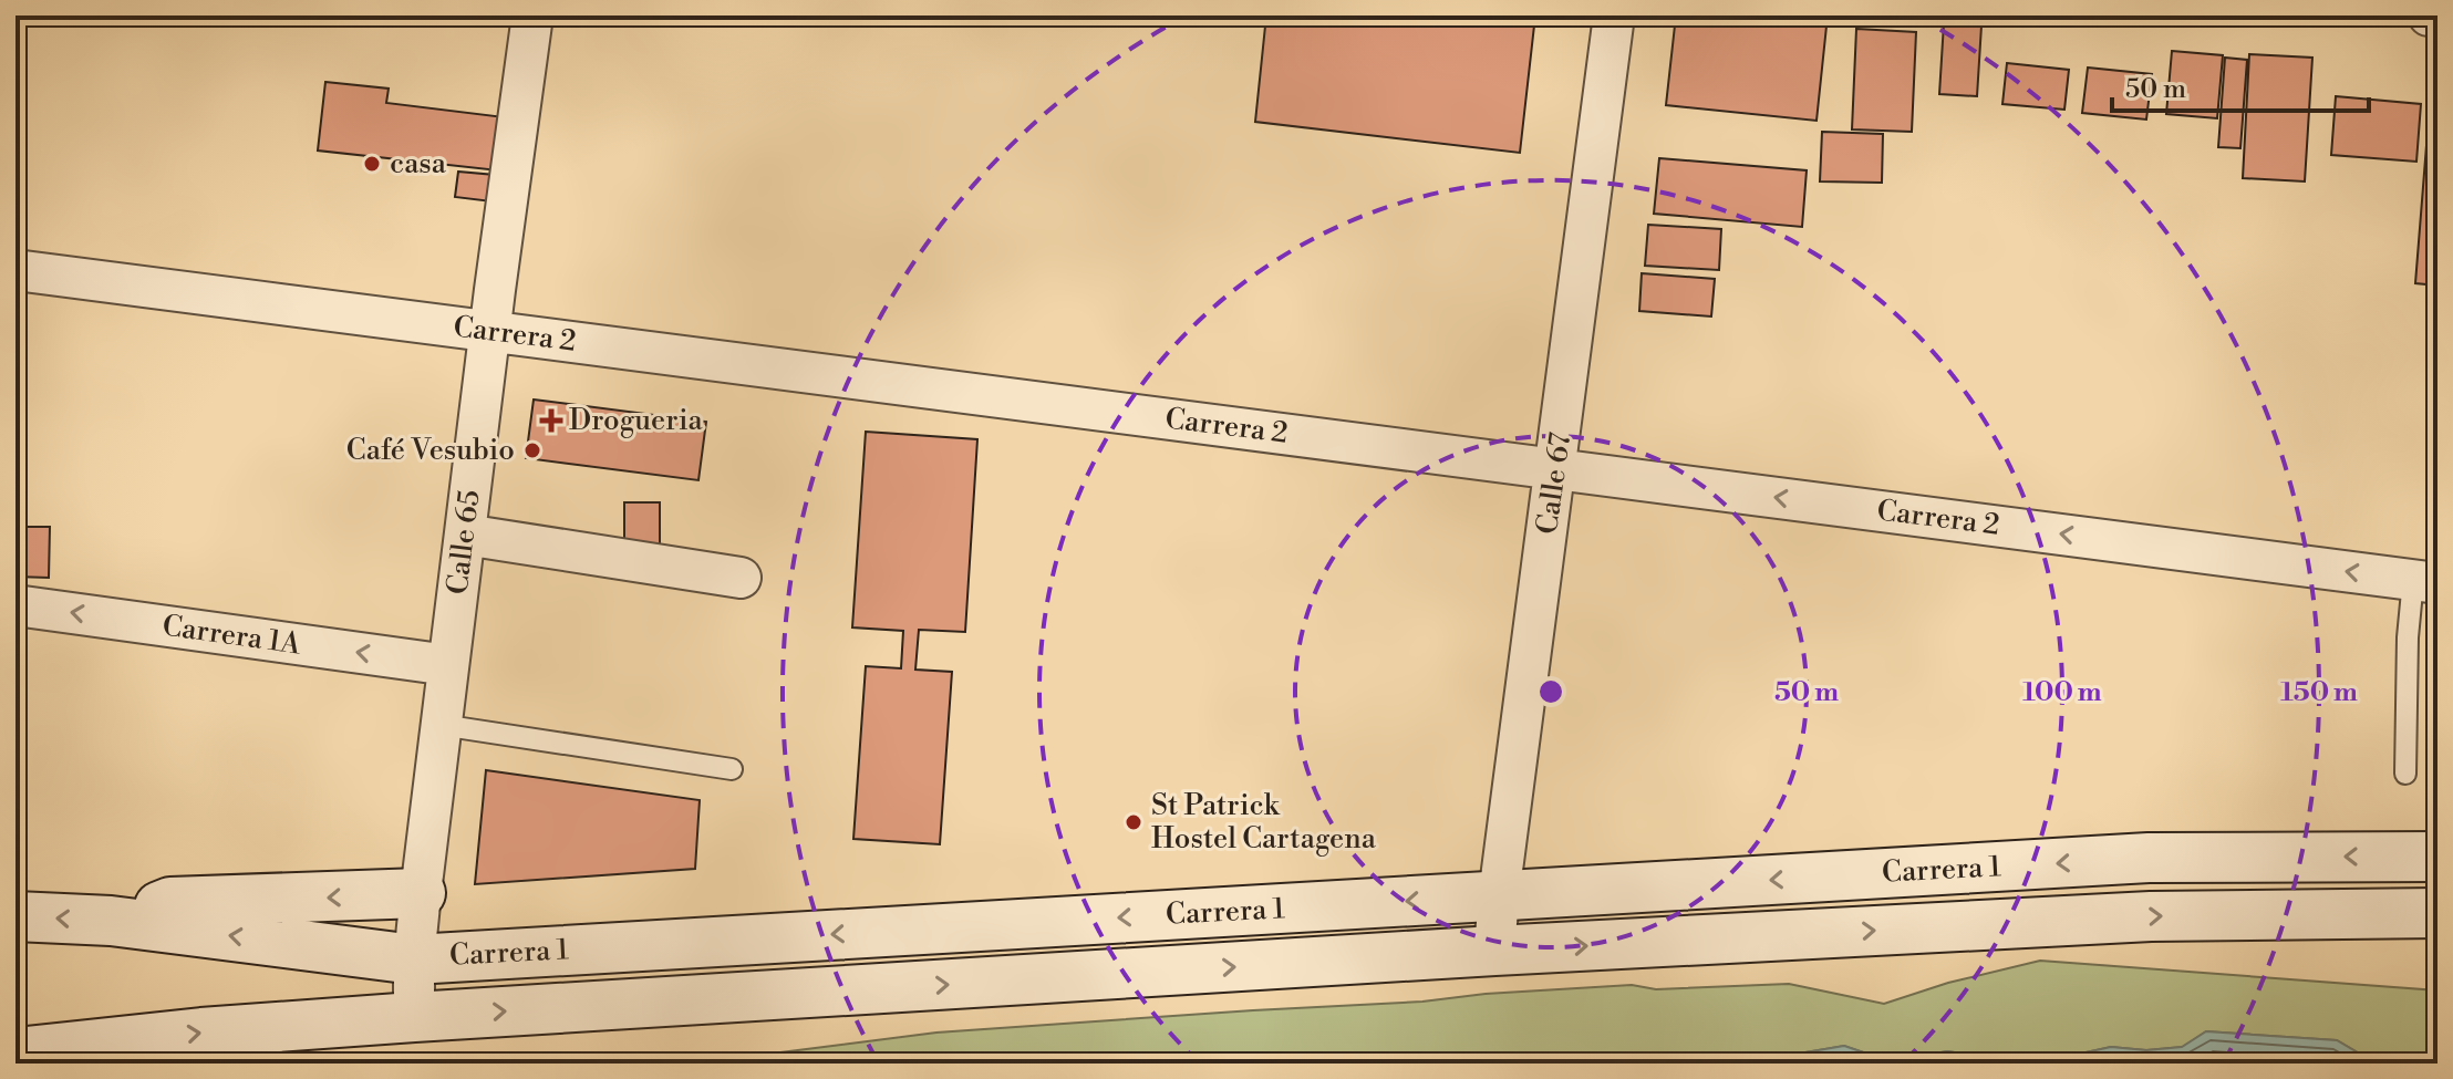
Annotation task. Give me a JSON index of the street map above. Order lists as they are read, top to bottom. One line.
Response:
{"streets":{"main road":["Carrera 1"],"street":["Carrera 2","Calle 67","Calle 65","Carrera 1A"]},"crossings":[["Carrera 2","Calle 67"],["Carrera 2","Calle 65"],["Calle 67","Carrera 1"],["Calle 65","Carrera 1A"],["Calle 65","Carrera 1"]],"one_way":["Carrera 2","Carrera 1A"],"places":{"other":["casa","Café Vesubio","St Patrick Hostel Cartagena"],"health":["Drogueria"]},"scale_bar":"50 m","rings":["50 m","100 m","150 m"]}
